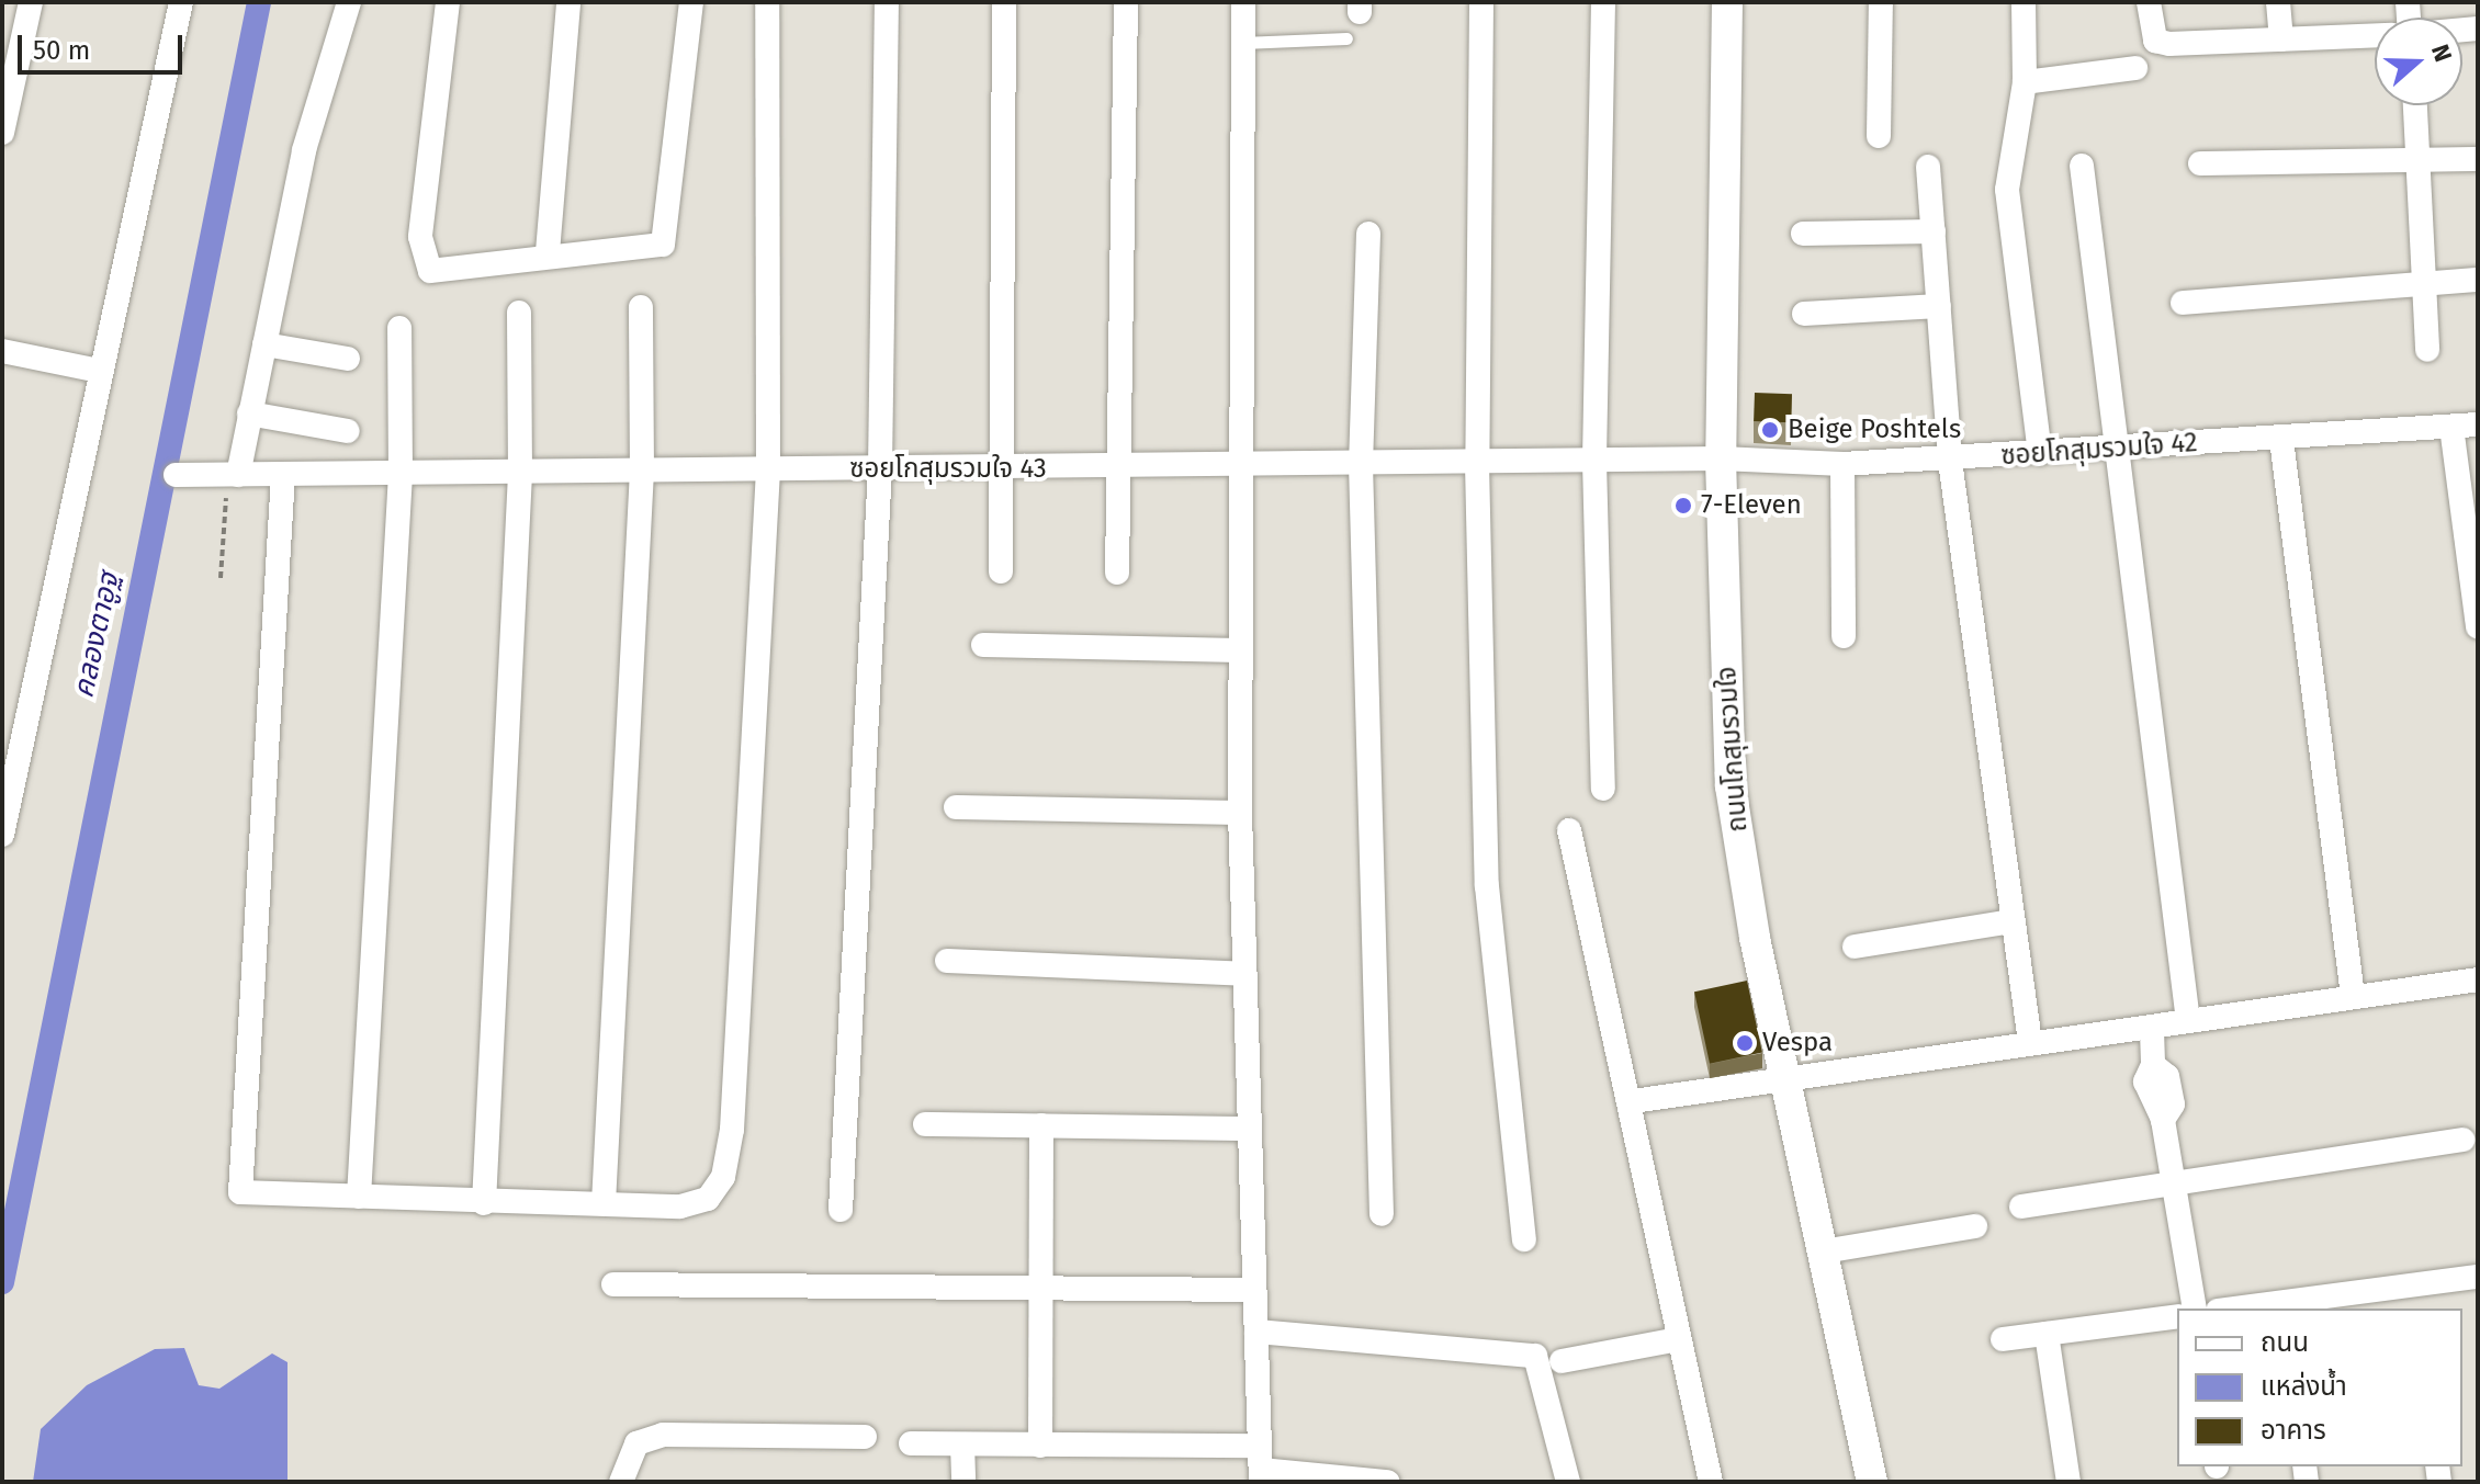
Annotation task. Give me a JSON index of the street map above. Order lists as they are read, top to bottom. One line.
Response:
{"streets":{"street":["ซอยโกสุมรวมใจ 42","ซอยโกสุมรวมใจ 43","ถนนโกสุมรวมใจ"]},"crossings":[["ซอยโกสุมรวมใจ 42","ซอยโกสุมรวมใจ 43"],["ซอยโกสุมรวมใจ 42","ถนนโกสุมรวมใจ"],["ซอยโกสุมรวมใจ 43","ถนนโกสุมรวมใจ"]],"water":["คลองตาอูฐ"],"places":["Beige Poshtels","7-Eleven","Vespa"],"legend":["ถนน","แหล่งน้ำ","อาคาร"],"scale_bar":"50 m","north":"right"}
